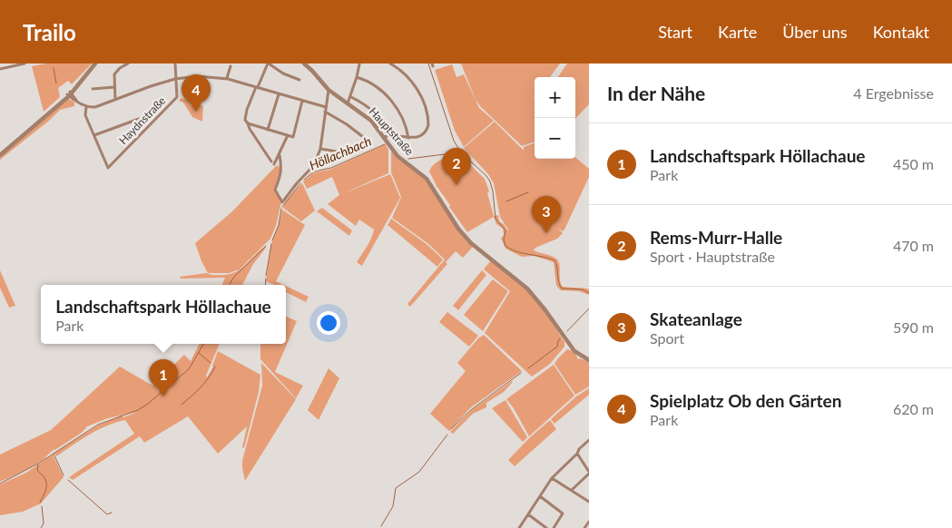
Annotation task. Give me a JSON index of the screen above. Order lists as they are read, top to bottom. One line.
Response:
{"streets":{"street":["Haydnstraße","Hauptstraße"]},"water":["Höllachbach"],"page":{"header":"Trailo","nav":["Start","Karte","Über uns","Kontakt"],"heading":["In der Nähe","4 Ergebnisse"],"pins":["4","2","3","1"],"map_buttons":["+","−"],"list":[{"mark":"1","name":"Landschaftspark Höllachaue","note":"Park","value":"450 m"},{"mark":"2","name":"Rems-Murr-Halle","note":"Sport · Hauptstraße","value":"470 m"},{"mark":"3","name":"Skateanlage","note":"Sport","value":"590 m"},{"mark":"4","name":"Spielplatz Ob den Gärten","note":"Park","value":"620 m"}],"popup":["Landschaftspark Höllachaue","Park"]}}
